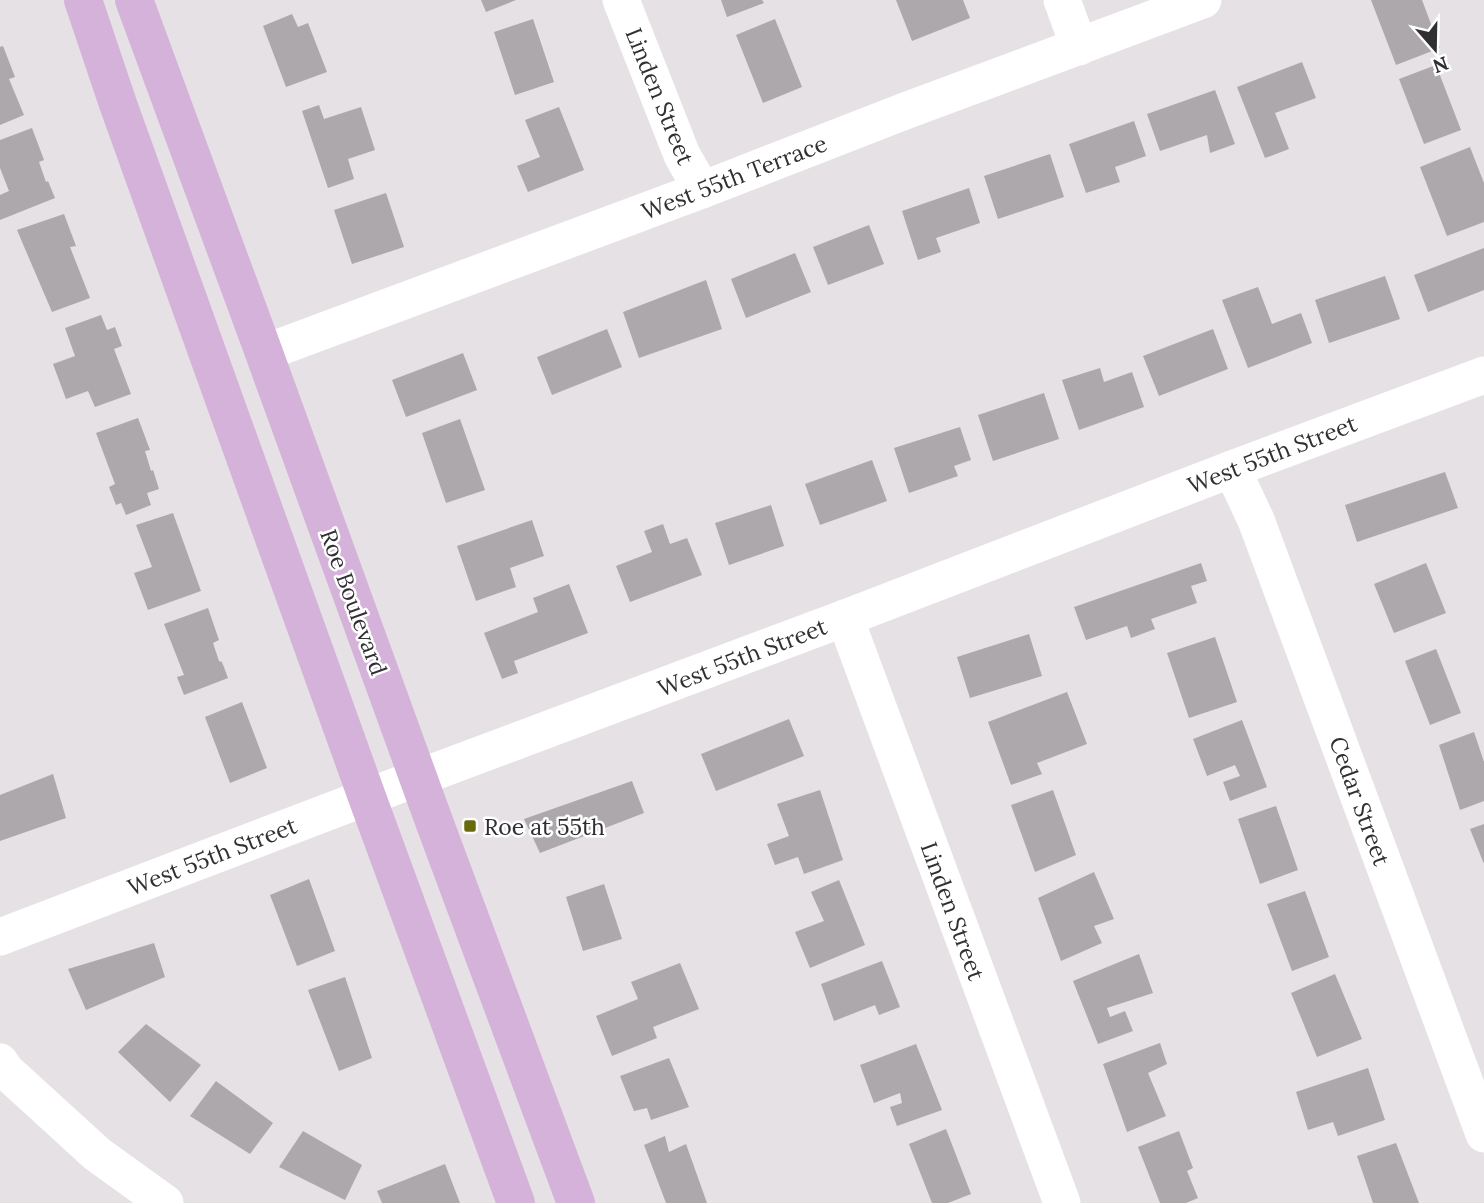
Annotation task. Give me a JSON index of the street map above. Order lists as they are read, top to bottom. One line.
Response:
{"streets":{"main road":["Roe Boulevard"],"street":["Linden Street","West 55th Terrace","West 55th Street","Cedar Street"]},"crossings":[["Linden Street","West 55th Terrace"],["Linden Street","West 55th Street"],["West 55th Terrace","Roe Boulevard"],["West 55th Street","Roe Boulevard"],["West 55th Street","Cedar Street"]],"places":{"transit":["Roe at 55th"]},"north":"bottom"}
